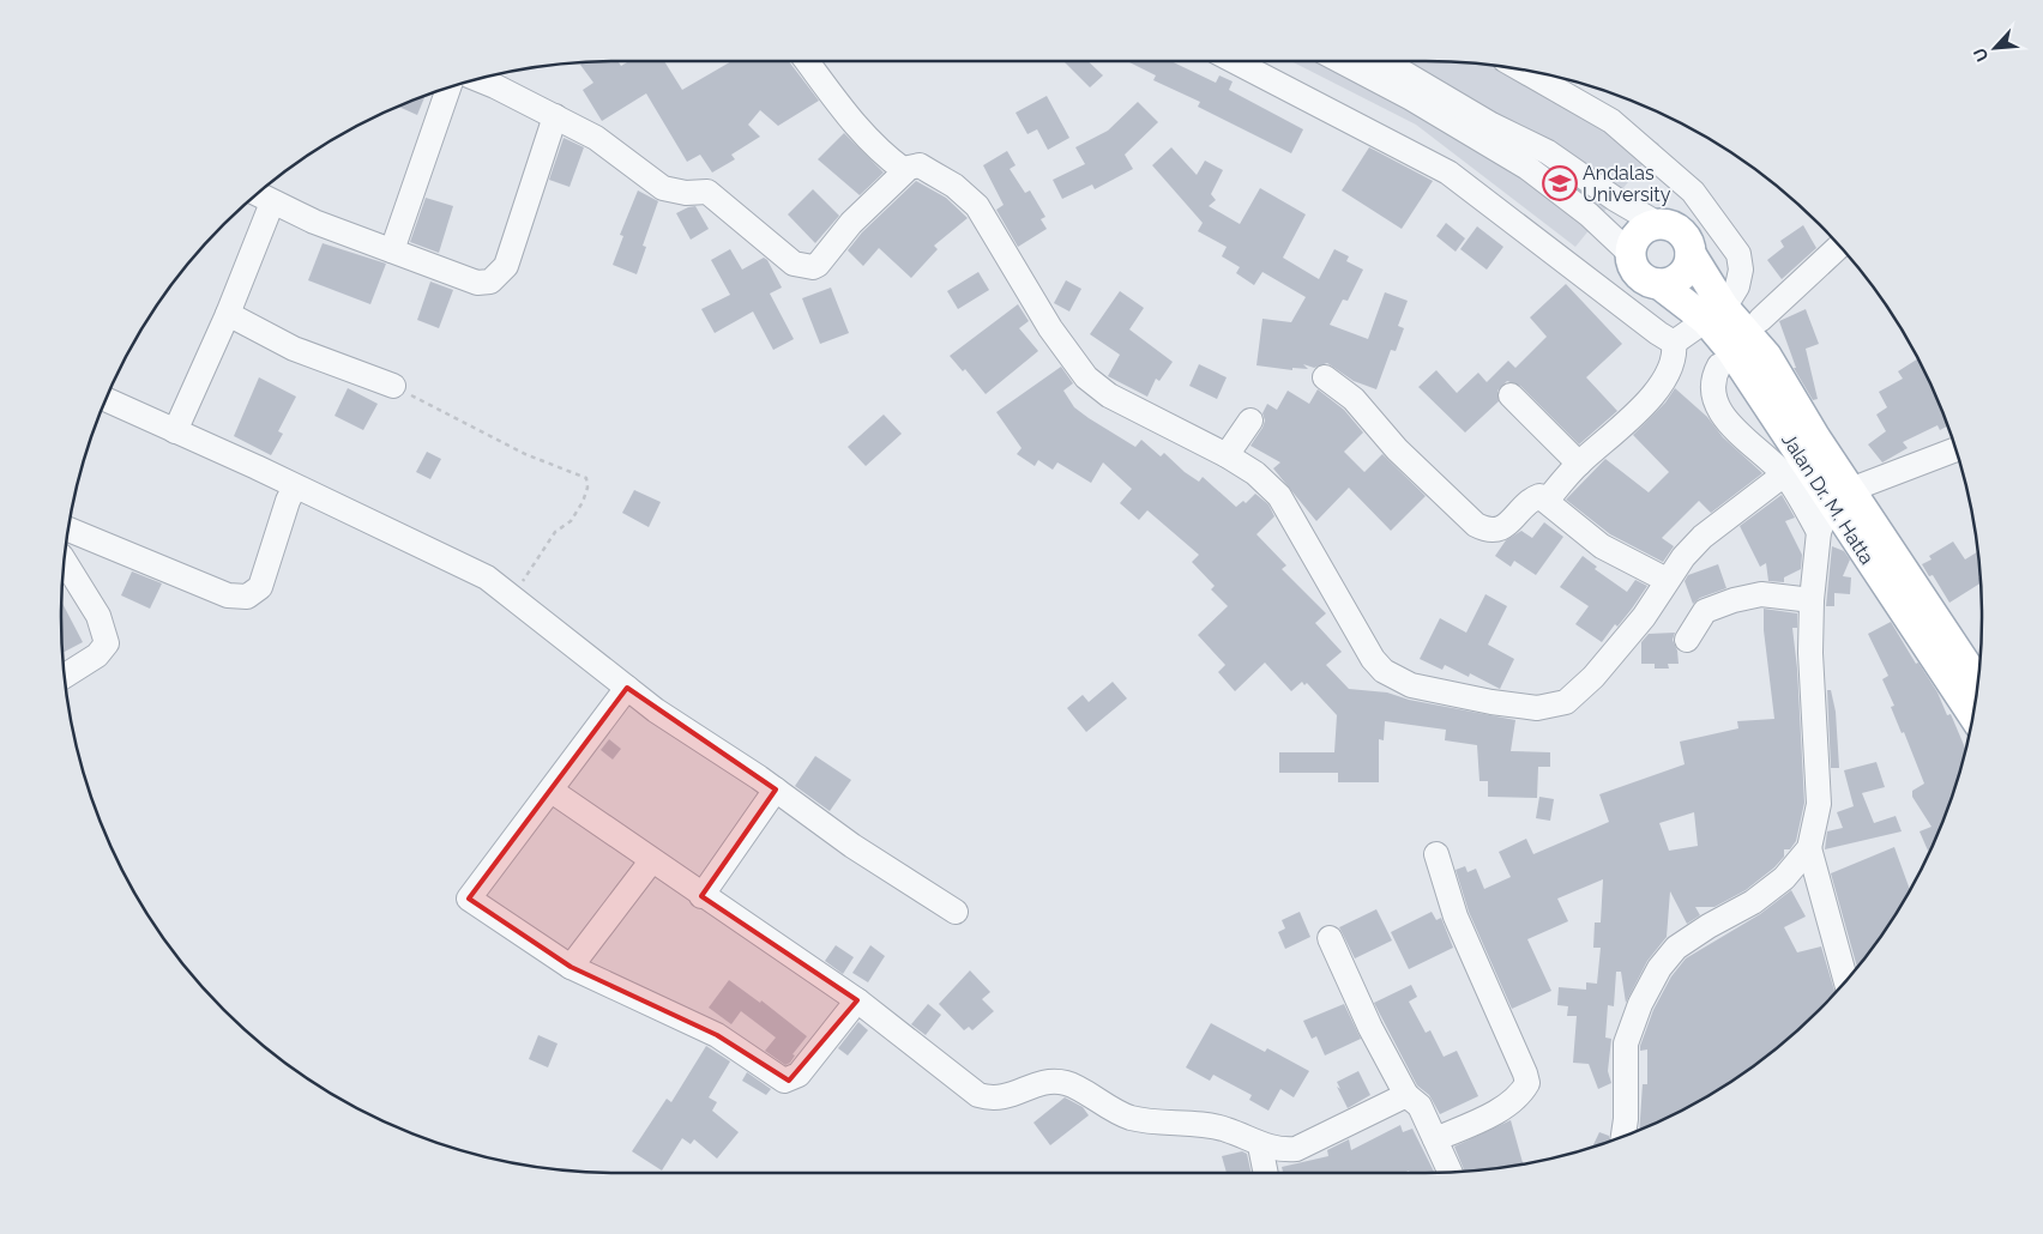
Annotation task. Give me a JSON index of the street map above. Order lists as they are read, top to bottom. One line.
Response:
{"streets":{"main road":["Jalan Dr. M. Hatta"]},"places":{"school or university":["Andalas University"]},"north":"bottom left"}
